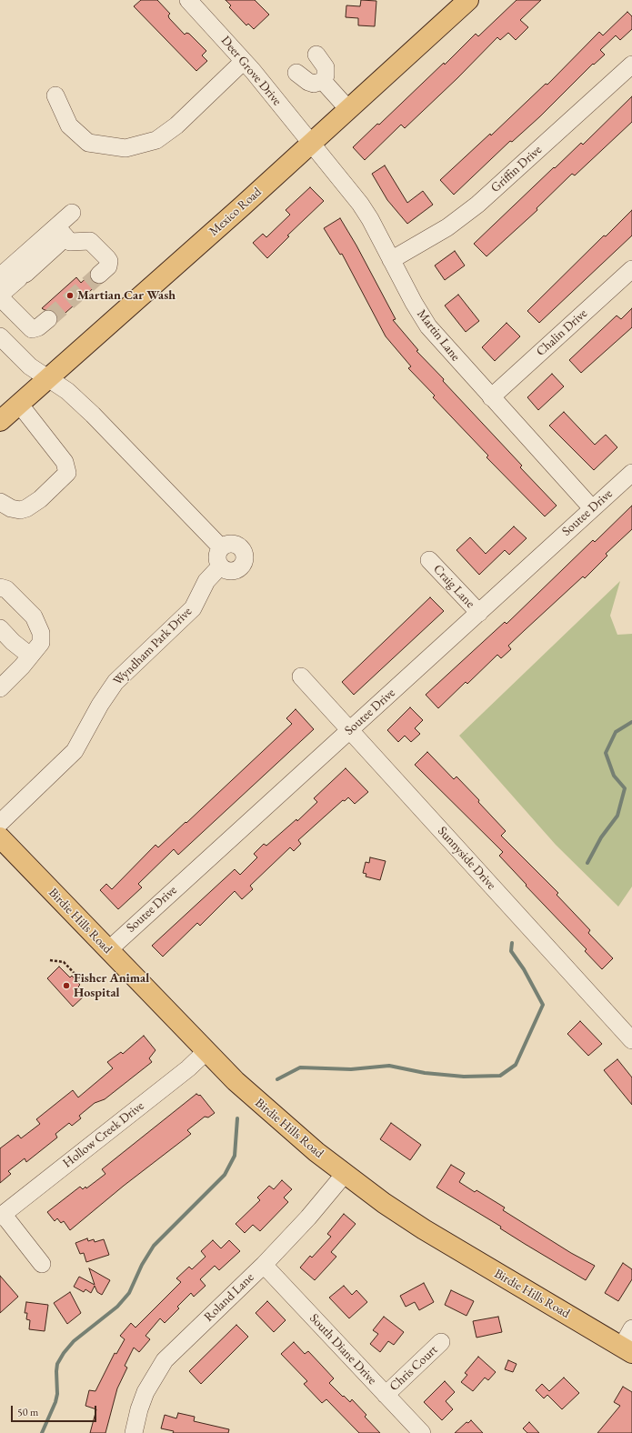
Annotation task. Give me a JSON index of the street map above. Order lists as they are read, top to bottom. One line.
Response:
{"streets":{"main road":["Mexico Road","Birdie Hills Road"],"street":["Deer Grove Drive","Griffin Drive","Chalin Drive","Martin Lane","Soutee Drive","Craig Lane","Wyndham Park Drive","Sunnyside Drive","Hollow Creek Drive","Roland Lane","South Diane Drive","Chris Court"]},"crossings":[["Deer Grove Drive","Mexico Road"],["Deer Grove Drive","Martin Lane"],["Griffin Drive","Martin Lane"],["Mexico Road","Martin Lane"],["Chalin Drive","Martin Lane"],["Martin Lane","Soutee Drive"],["Soutee Drive","Craig Lane"],["Soutee Drive","Sunnyside Drive"],["Soutee Drive","Birdie Hills Road"],["Birdie Hills Road","Hollow Creek Drive"],["Birdie Hills Road","Roland Lane"],["Roland Lane","South Diane Drive"],["South Diane Drive","Chris Court"]],"places":["Martian Car Wash","Fisher Animal Hospital"],"scale_bar":"50 m"}
